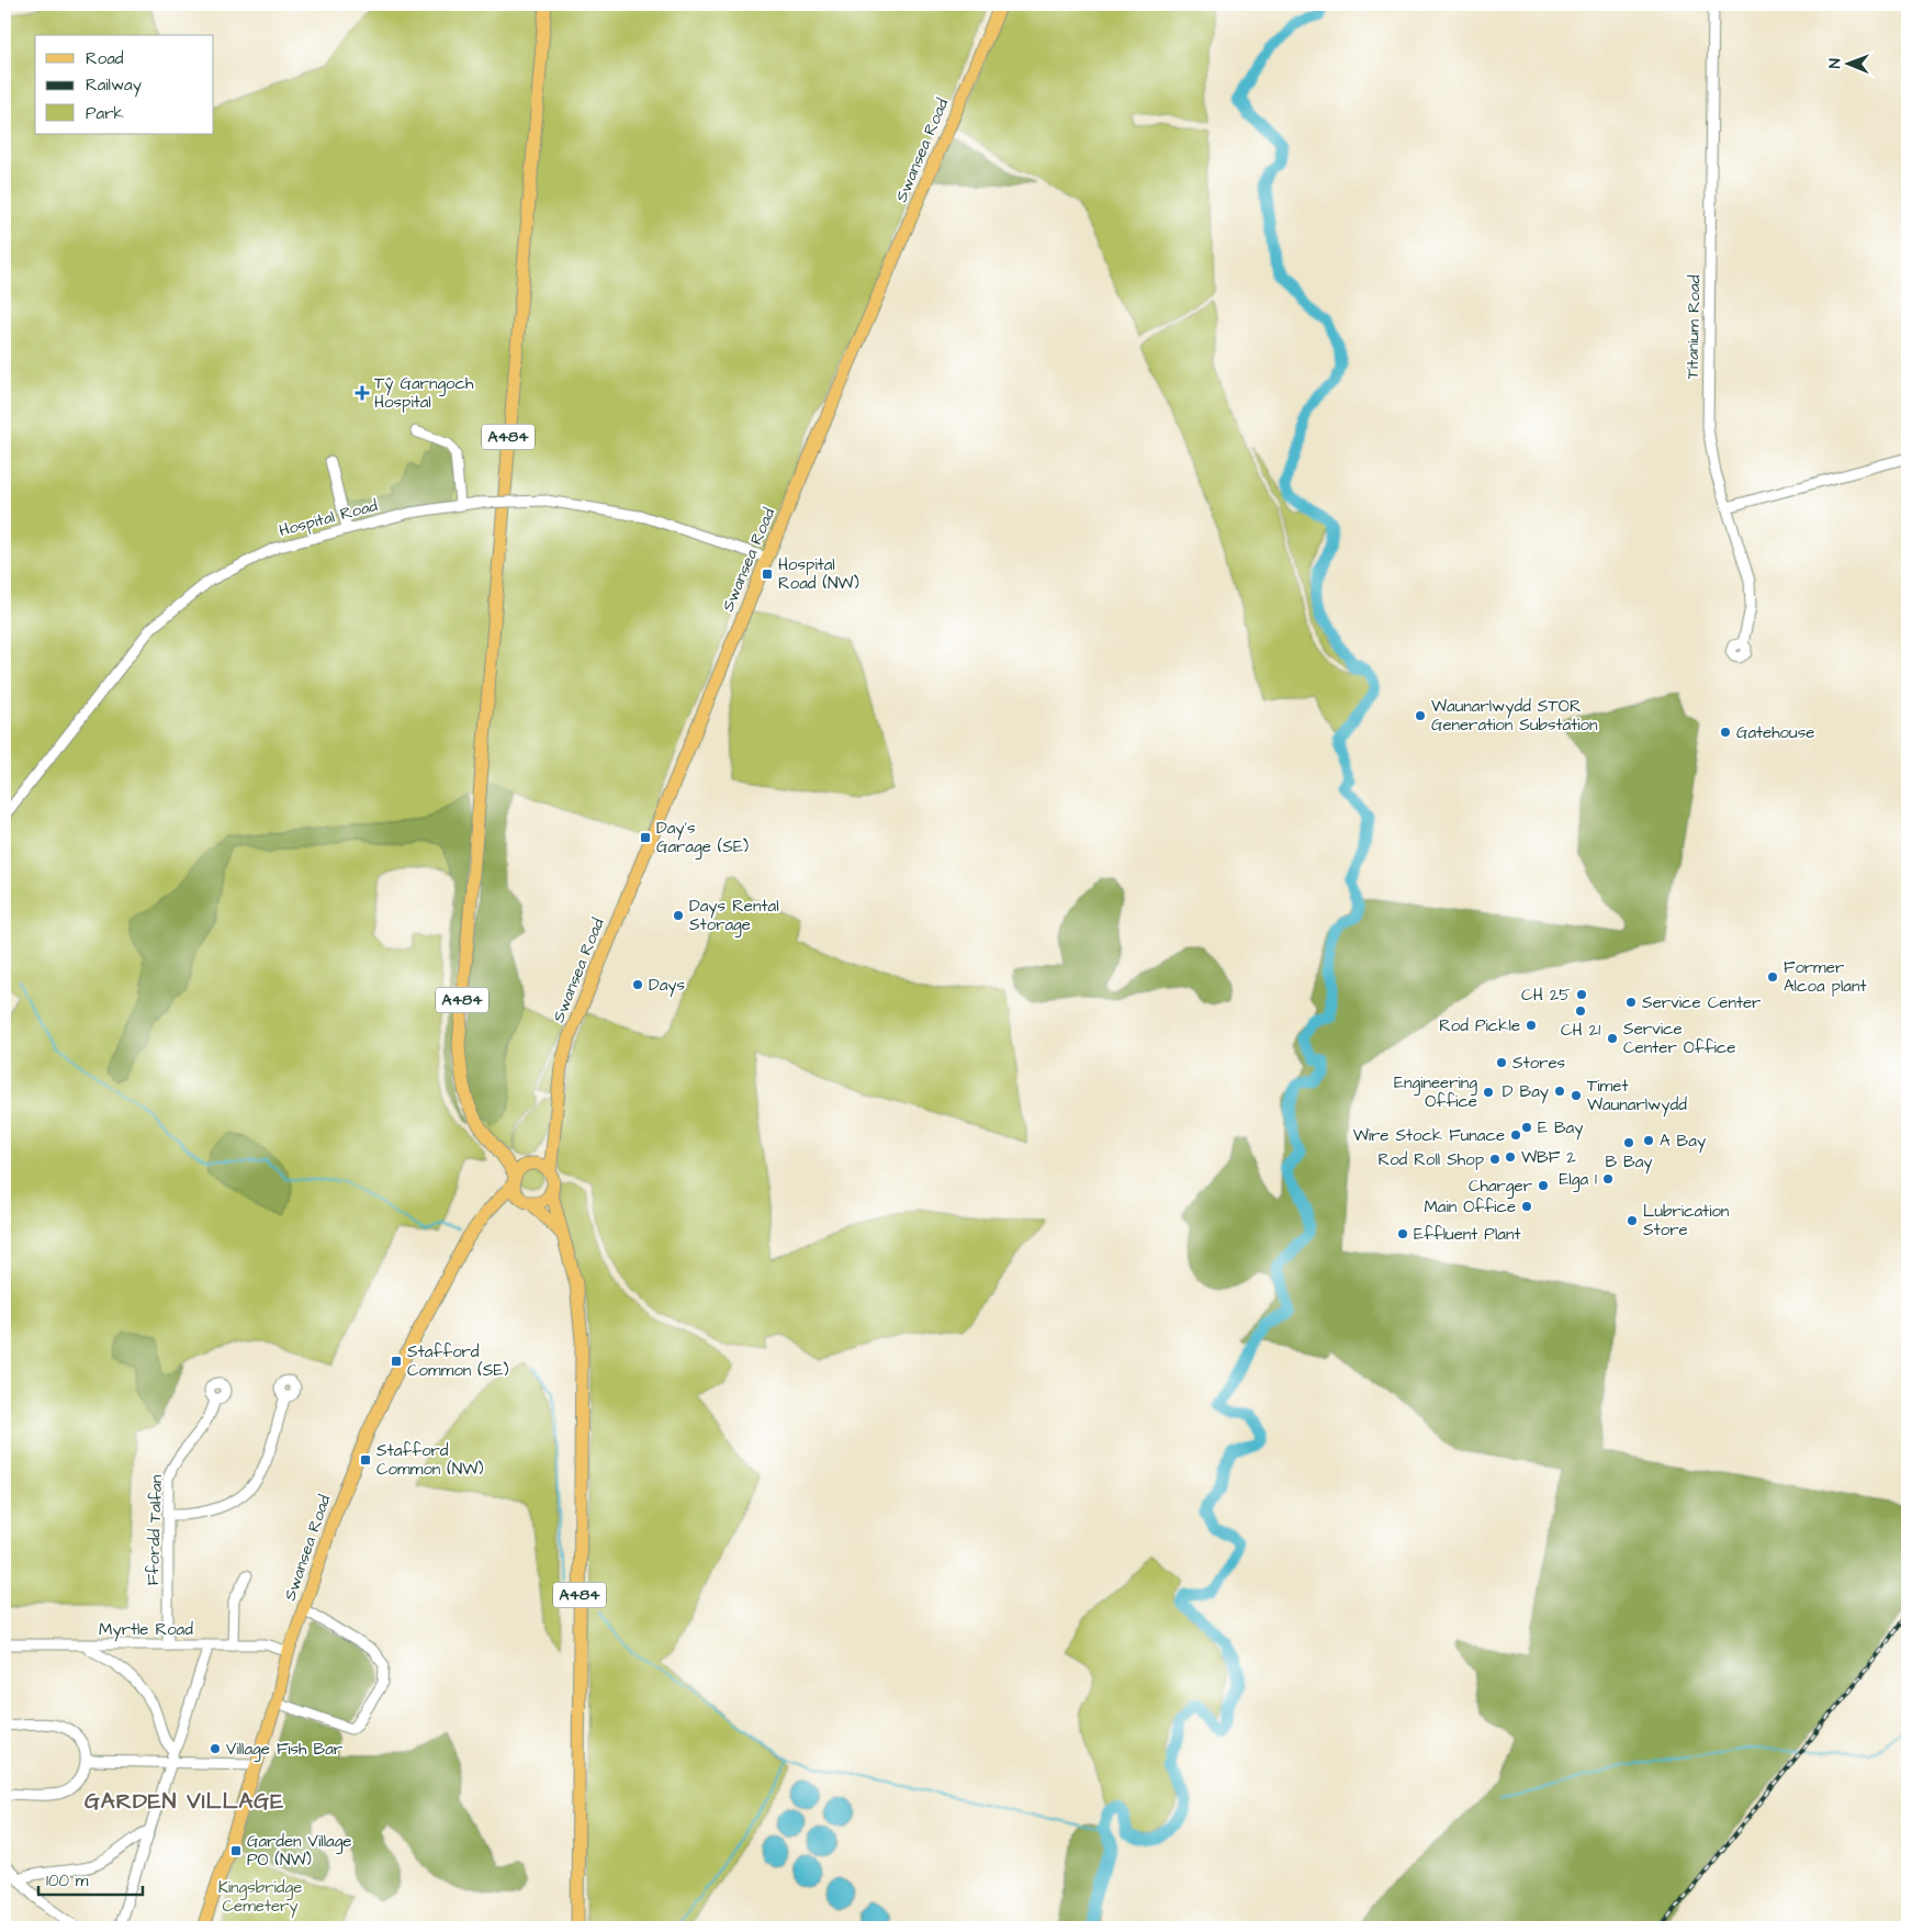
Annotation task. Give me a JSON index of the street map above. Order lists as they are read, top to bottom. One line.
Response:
{"streets":{"main road":["Swansea Road","A484"],"street":["Titanium Road","Hospital Road","Ffordd Talfan","Myrtle Road"]},"crossings":[["Swansea Road","A484"],["Swansea Road","Hospital Road"],["Swansea Road","Myrtle Road"],["Ffordd Talfan","Myrtle Road"]],"districts":["GARDEN VILLAGE"],"parks":["Kingsbridge Cemetery"],"places":{"health":["Tŷ Garngoch Hospital"],"transit":["Hospital Road (NW)","Day's Garage (SE)","Stafford Common (SE)","Stafford Common (NW)","Garden Village PO (NW)"],"other":["Waunarlwydd STOR Generation Substation","Gatehouse","Days Rental Storage","Former Alcoa plant","Days","CH 25","Service Center","CH 21","Rod Pickle","Service Center Office","Stores","D Bay","Engineering Office","Timet Waunarlwydd","E Bay","Wire Stock Funace","A Bay","B Bay","WBF 2","Rod Roll Shop","Elga 1","Charger","Main Office","Lubrication Store","Effluent Plant","Village Fish Bar"]},"legend":["Road","Railway","Park"],"scale_bar":"100 m","north":"left"}
